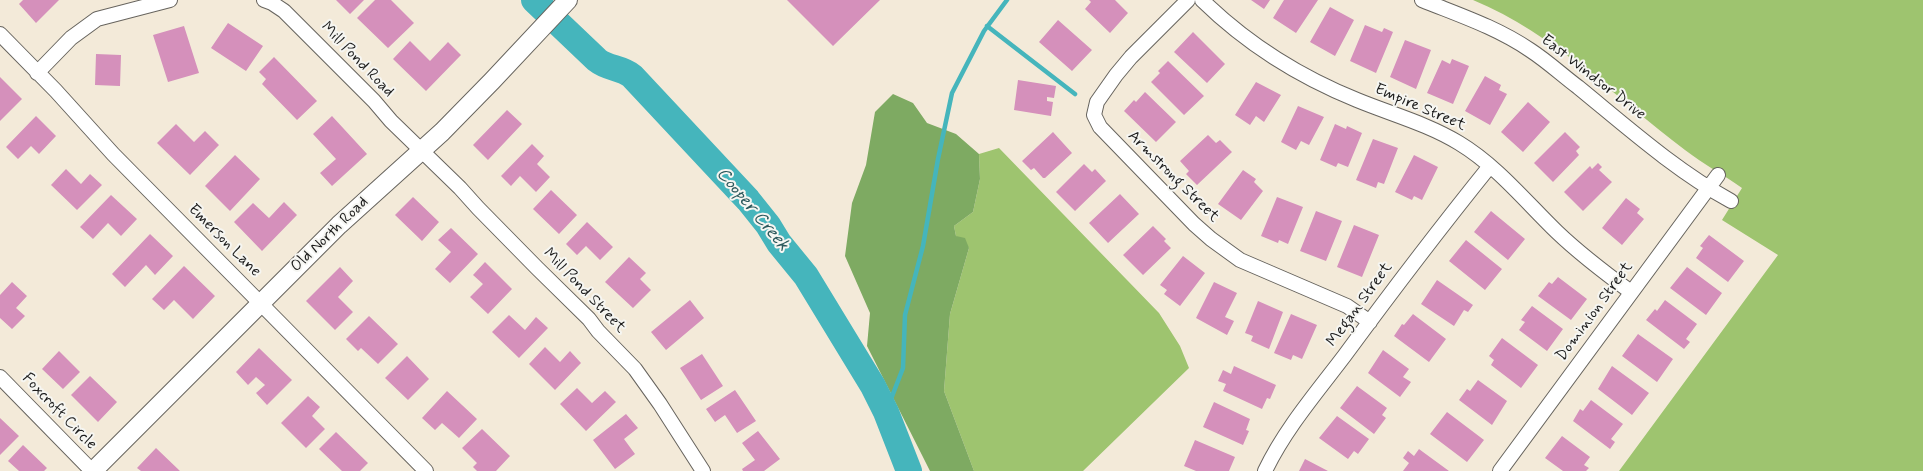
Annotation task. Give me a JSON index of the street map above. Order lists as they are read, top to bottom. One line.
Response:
{"streets":{"street":["Mill Pond Road","East Windsor Drive","Empire Street","Armstrong Street","Old North Road","Emerson Lane","Mill Pond Street","Megan Street","Dominion Street","Foxcroft Circle"]},"crossings":[["Mill Pond Road","Old North Road"],["Mill Pond Road","Mill Pond Street"],["East Windsor Drive","Dominion Street"],["Empire Street","Megan Street"],["Empire Street","Dominion Street"],["Armstrong Street","Megan Street"],["Old North Road","Emerson Lane"],["Old North Road","Mill Pond Street"],["Old North Road","Foxcroft Circle"]],"water":["Cooper Creek"]}
